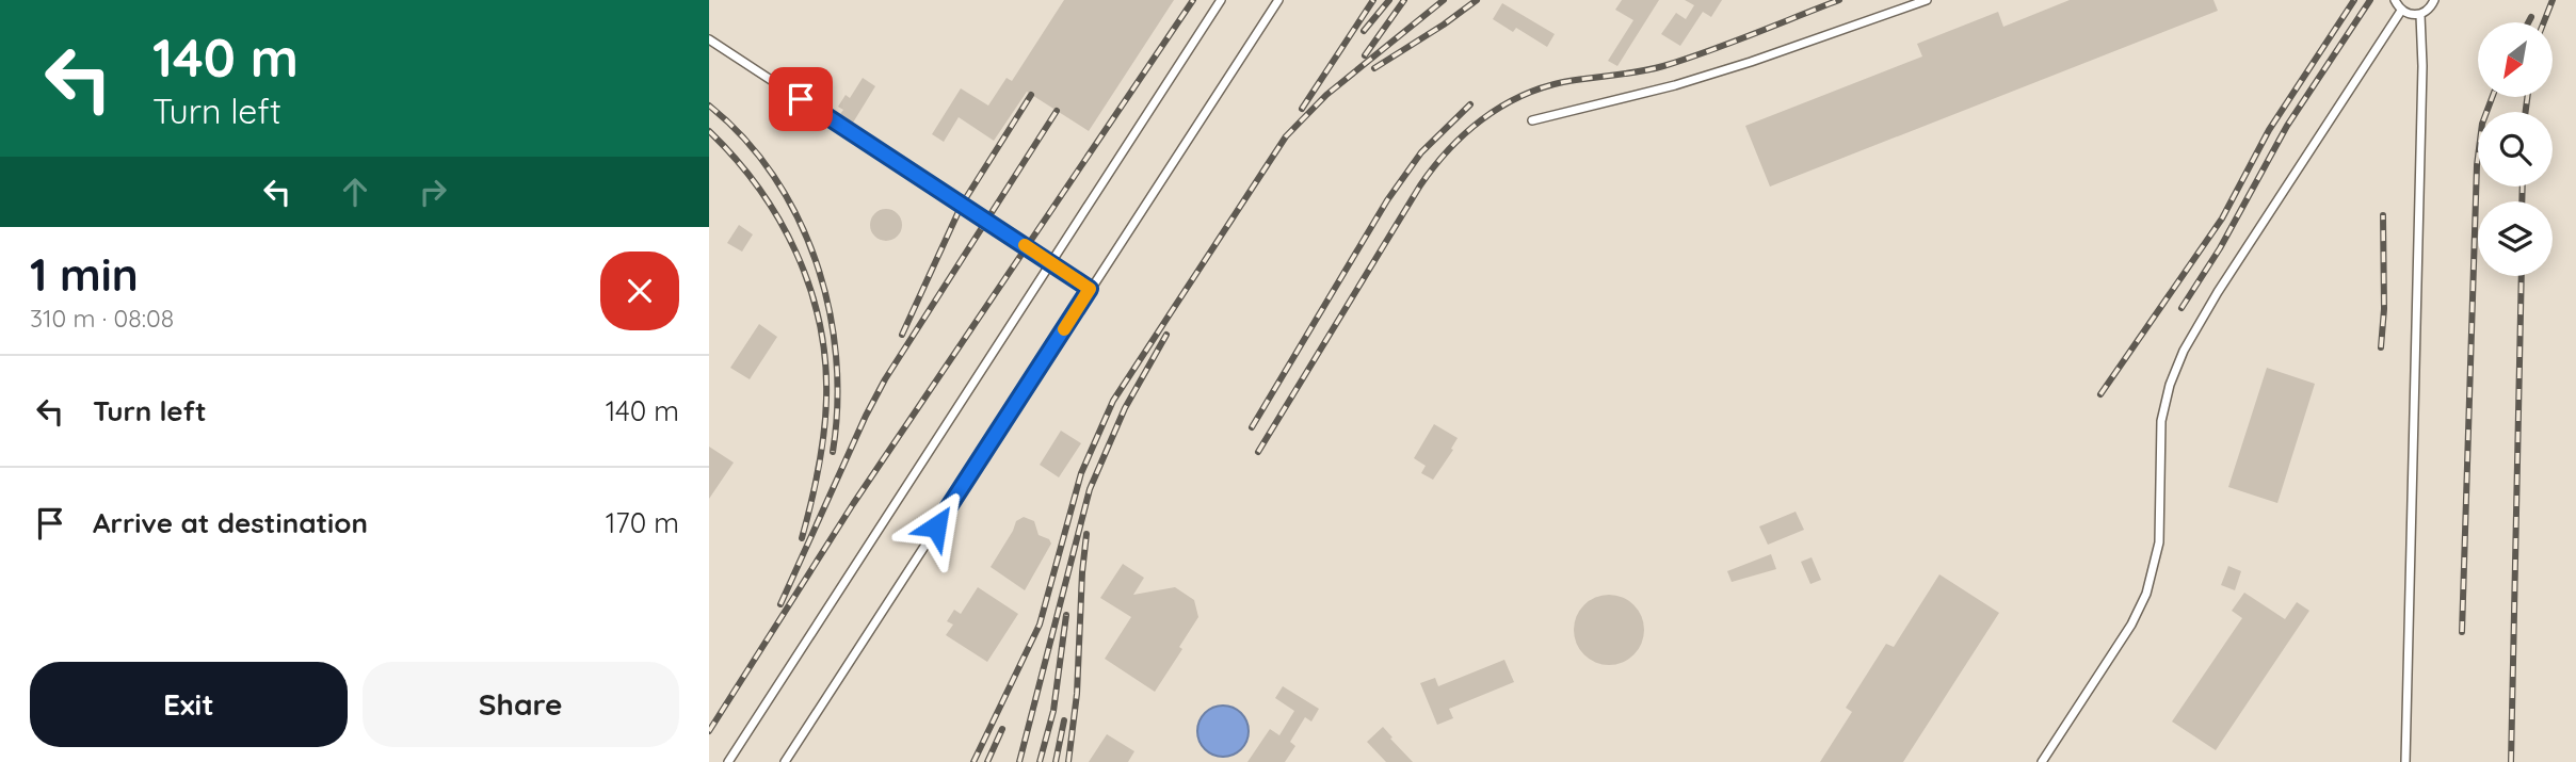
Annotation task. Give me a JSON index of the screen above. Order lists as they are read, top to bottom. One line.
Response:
{"north":"bottom left","page":{"turn":["140 m","Turn left"],"heading":["1 min","310 m · 08:08"],"list":[{"name":"Turn left","value":"140 m"},{"name":"Arrive at destination","value":"170 m"}],"buttons":["Exit","Share"]}}
